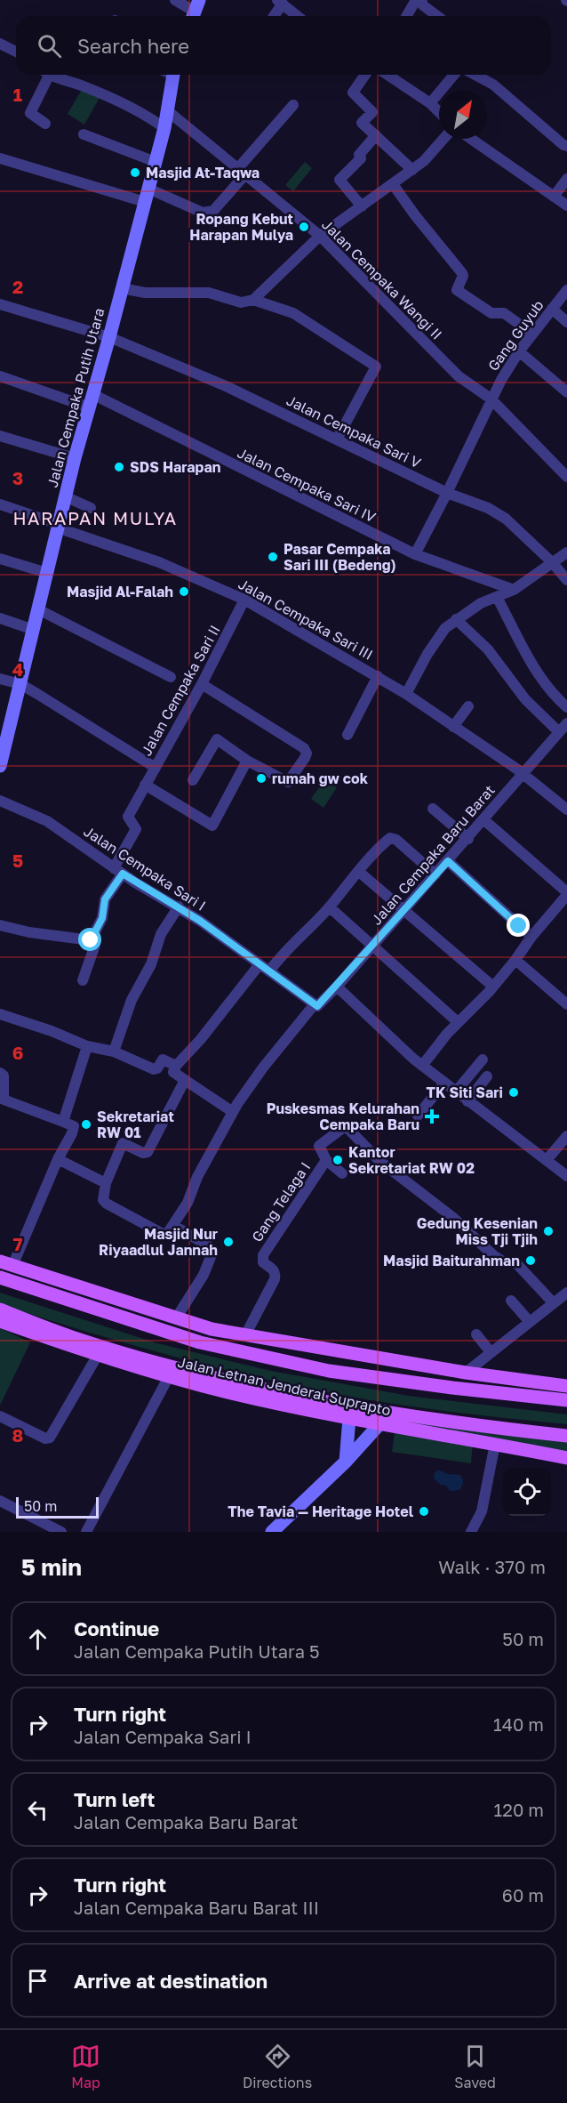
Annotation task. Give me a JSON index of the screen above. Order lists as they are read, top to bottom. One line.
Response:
{"streets":{"main road":["Jalan Letnan Jenderal Suprapto"],"street":["Jalan Cempaka Wangi II","Gang Guyub","Jalan Cempaka Putih Utara","Jalan Cempaka Sari V","Jalan Cempaka Sari IV","Jalan Cempaka Sari III","Jalan Cempaka Sari II","Jalan Cempaka Baru Barat","Jalan Cempaka Sari I","Gang Telaga I"]},"crossings":[["Jalan Cempaka Wangi II","Gang Guyub"],["Jalan Cempaka Wangi II","Jalan Cempaka Putih Utara"],["Gang Guyub","Jalan Cempaka Sari V"],["Gang Guyub","Jalan Cempaka Sari IV"],["Jalan Cempaka Putih Utara","Jalan Cempaka Sari V"],["Jalan Cempaka Putih Utara","Jalan Cempaka Sari IV"],["Jalan Cempaka Putih Utara","Jalan Cempaka Sari III"],["Jalan Cempaka Putih Utara","Jalan Cempaka Sari II"],["Jalan Cempaka Sari III","Jalan Cempaka Sari II"],["Jalan Cempaka Sari III","Jalan Cempaka Baru Barat"],["Jalan Cempaka Baru Barat","Jalan Cempaka Sari I"]],"districts":["HARAPAN MULYA"],"places":{"other":["Masjid At-Taqwa","Ropang Kebut Harapan Mulya","SDS Harapan","Pasar Cempaka Sari III (Bedeng)","Masjid Al-Falah","rumah gw cok","TK Siti Sari","Sekretariat RW 01","Kantor Sekretariat RW 02","Gedung Kesenian Miss Tji Tjih","Masjid Nur Riyaadlul Jannah","Masjid Baiturahman","The Tavia — Heritage Hotel"],"health":["Puskesmas Kelurahan Cempaka Baru"]},"scale_bar":"50 m","north":"top right","page":{"search":"Search here","scale":"50 m","heading":["5 min","Walk · 370 m"],"list":[["Continue","Jalan Cempaka Putih Utara 5","50 m"],["Turn right","Jalan Cempaka Sari I","140 m"],["Turn left","Jalan Cempaka Baru Barat","120 m"],["Turn right","Jalan Cempaka Baru Barat III","60 m"],"Arrive at destination"],"nav":["Map","Directions","Saved"]},"grid":{"rows":["1","2","3","4","5","6","7","8"]}}
